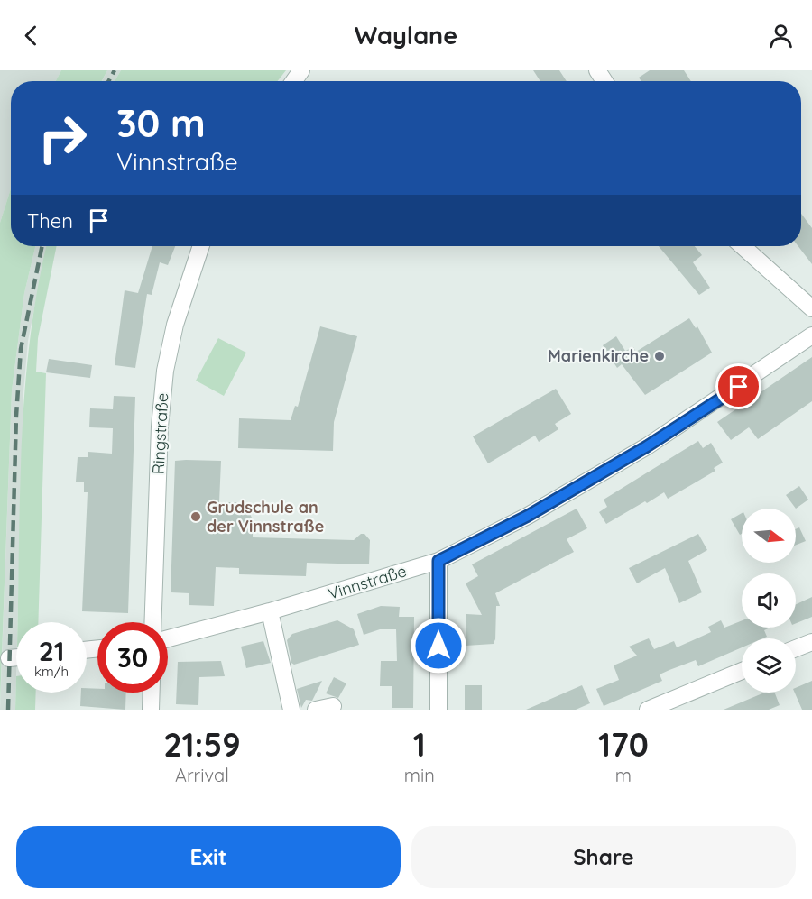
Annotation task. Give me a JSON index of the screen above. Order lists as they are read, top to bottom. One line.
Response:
{"streets":{"street":["Ringstraße","Vinnstraße"]},"places":["Marienkirche","Grudschule an der Vinnstraße"],"north":"right","page":{"header":"Waylane","turn":["30 m","Vinnstraße"],"then":"Then","speed":"21 km/h","limit":"30","eta":["21:59","Arrival","1","min","170","m"],"buttons":["Exit","Share"]}}
